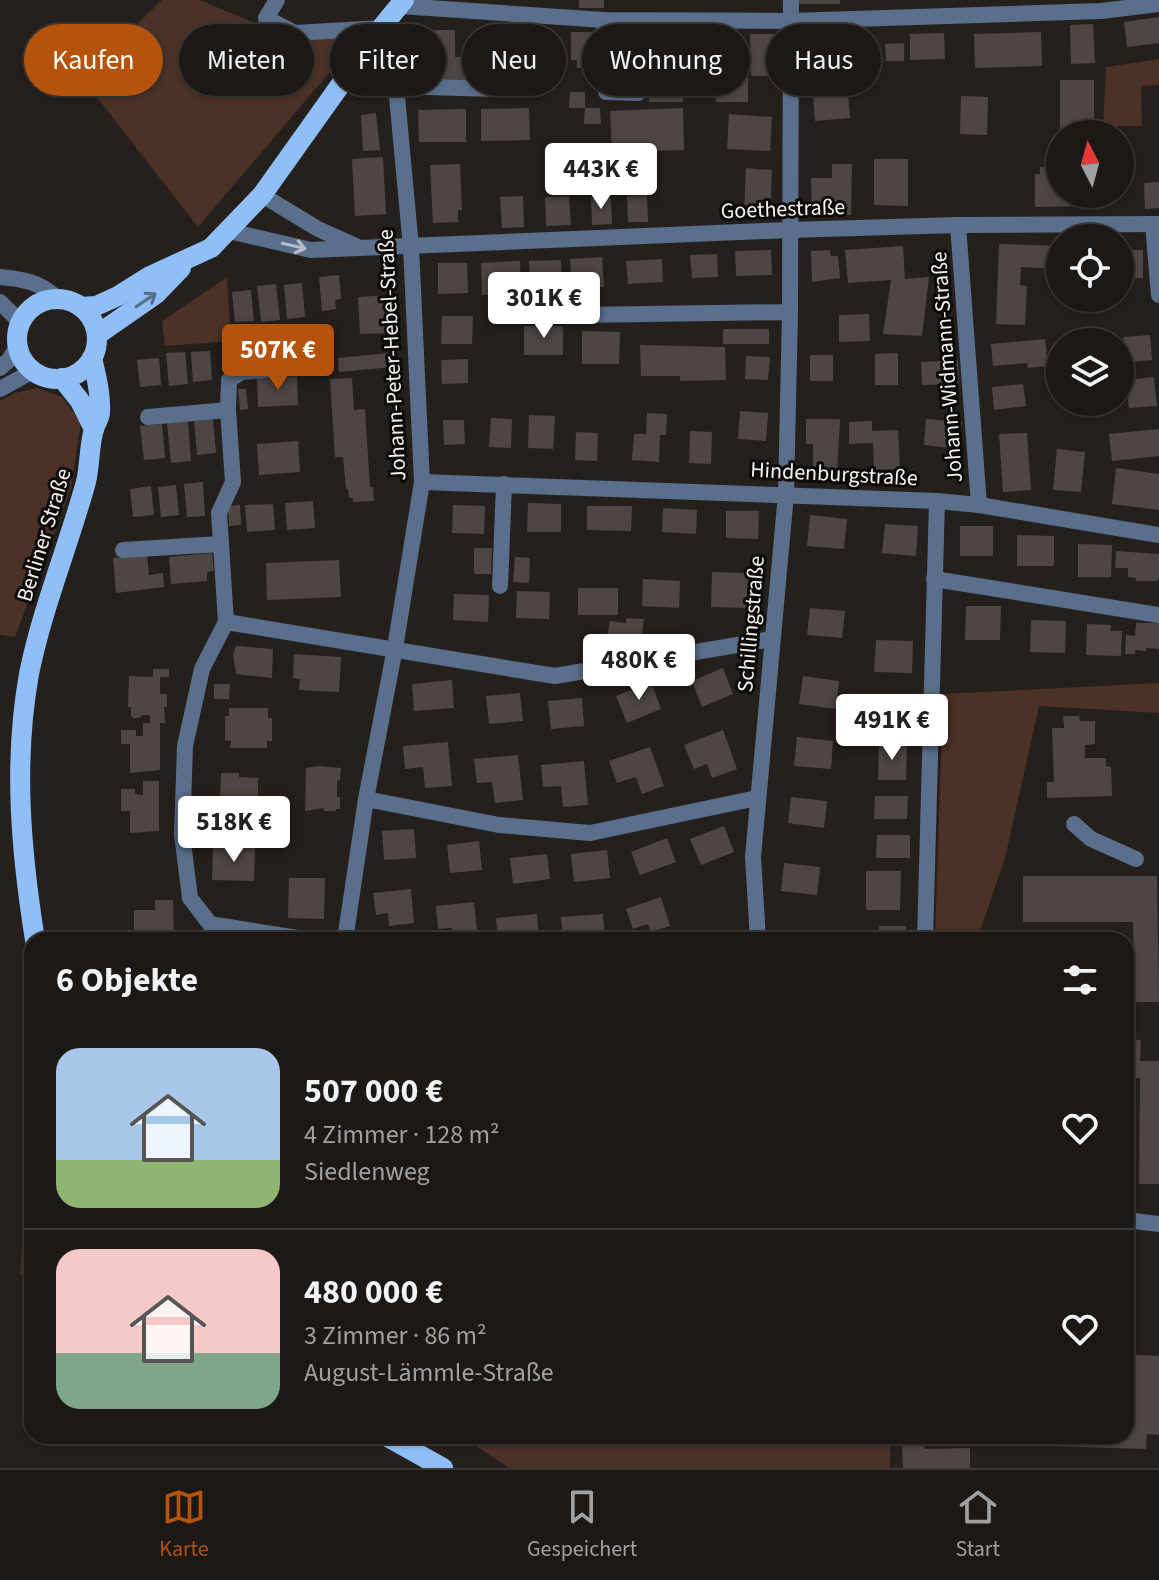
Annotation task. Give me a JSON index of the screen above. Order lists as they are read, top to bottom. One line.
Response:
{"streets":{"main road":["Berliner Straße"],"street":["Goethestraße","Johann-Peter-Hebel-Straße","Johann-Widmann-Straße","Hindenburgstraße","Schillingstraße"]},"crossings":[["Goethestraße","Johann-Peter-Hebel-Straße"],["Goethestraße","Johann-Widmann-Straße"],["Goethestraße","Schillingstraße"],["Johann-Peter-Hebel-Straße","Hindenburgstraße"],["Johann-Widmann-Straße","Hindenburgstraße"],["Hindenburgstraße","Schillingstraße"]],"north":"top","page":{"chip":["Kaufen","Mieten","Filter","Neu","Wohnung","Haus"],"price":["443K €","301K €","507K €","480K €","491K €","518K €"],"heading":"6 Objekte","list":[{"name":"507 000 €","note":"4 Zimmer · 128 m² · Siedlenweg"},{"name":"480 000 €","note":"3 Zimmer · 86 m² · August-Lämmle-Straße"}],"tabs":["Karte","Gespeichert","Start"]}}
